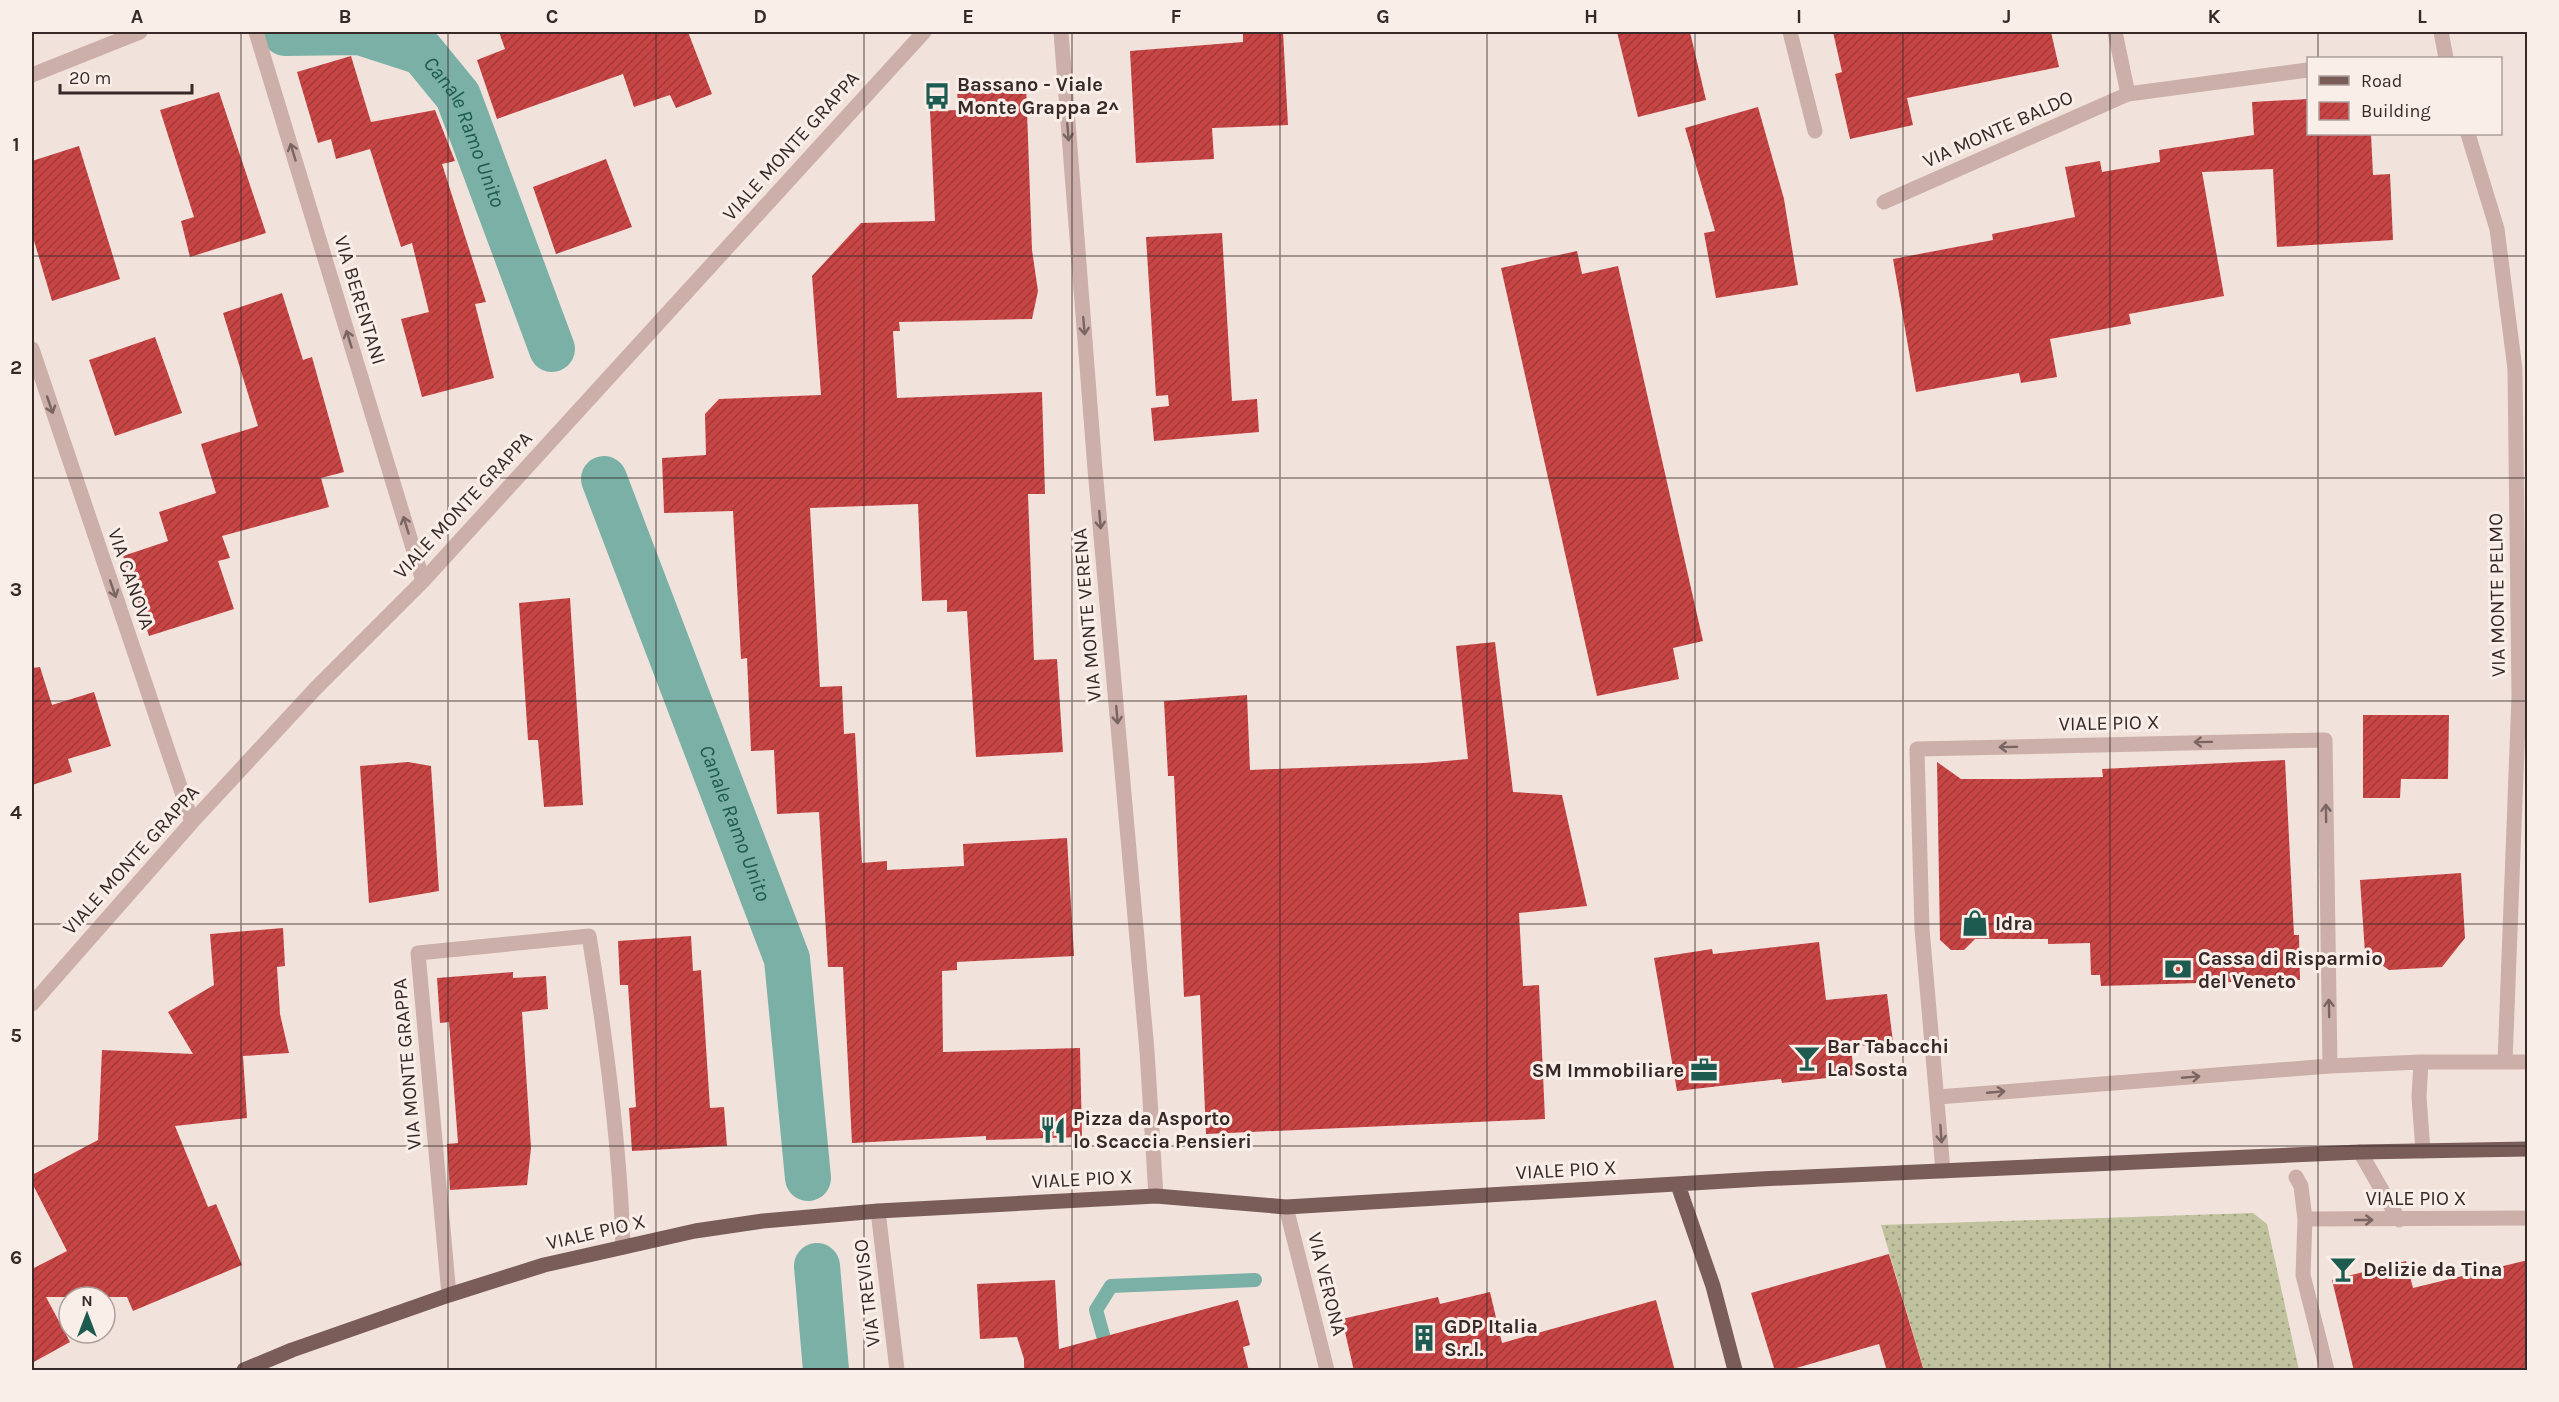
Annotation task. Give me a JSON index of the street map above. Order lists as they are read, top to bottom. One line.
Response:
{"streets":{"main road":["VIALE PIO X"],"street":["VIA MONTE BALDO","VIALE MONTE GRAPPA","VIA BERENTANI","VIA CANOVA","VIA MONTE PELMO","VIA MONTE VERENA","VIA MONTE GRAPPA","VIA VERONA","VIA TREVISO"]},"crossings":[["VIALE MONTE GRAPPA","VIA BERENTANI"],["VIALE MONTE GRAPPA","VIA CANOVA"],["VIA MONTE VERENA","VIALE PIO X"],["VIALE PIO X","VIA MONTE GRAPPA"],["VIALE PIO X","VIA VERONA"],["VIALE PIO X","VIA TREVISO"]],"one_way":["VIA BERENTANI","VIA CANOVA","VIA MONTE VERENA"],"water":["Canale Ramo Unito"],"places":{"bus stop":["Bassano - Viale Monte Grappa 2^"],"shop":["Idra"],"bank":["Cassa di Risparmio del Veneto"],"bar":["Bar Tabacchi La Sosta","Delizie da Tina"],"office":["SM Immobiliare"],"restaurant":["Pizza da Asporto lo Scaccia Pensieri"],"building":["GDP Italia S.r.l."]},"legend":["Road","Building"],"scale_bar":"20 m","north":"top","grid":{"columns":["A","B","C","D","E","F","G","H","I","J","K","L"],"rows":["1","2","3","4","5","6"]}}
